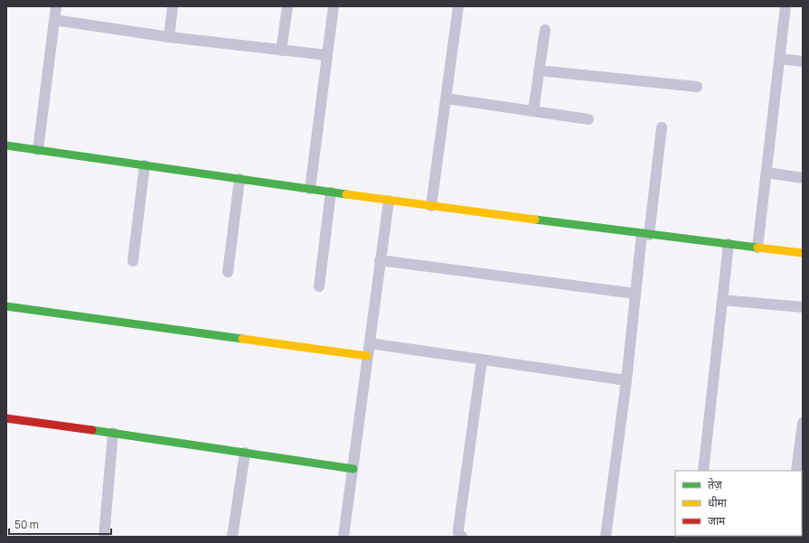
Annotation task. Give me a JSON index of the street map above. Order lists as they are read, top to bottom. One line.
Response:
{"legend":["तेज़","धीमा","जाम"],"scale_bar":"50 m"}
